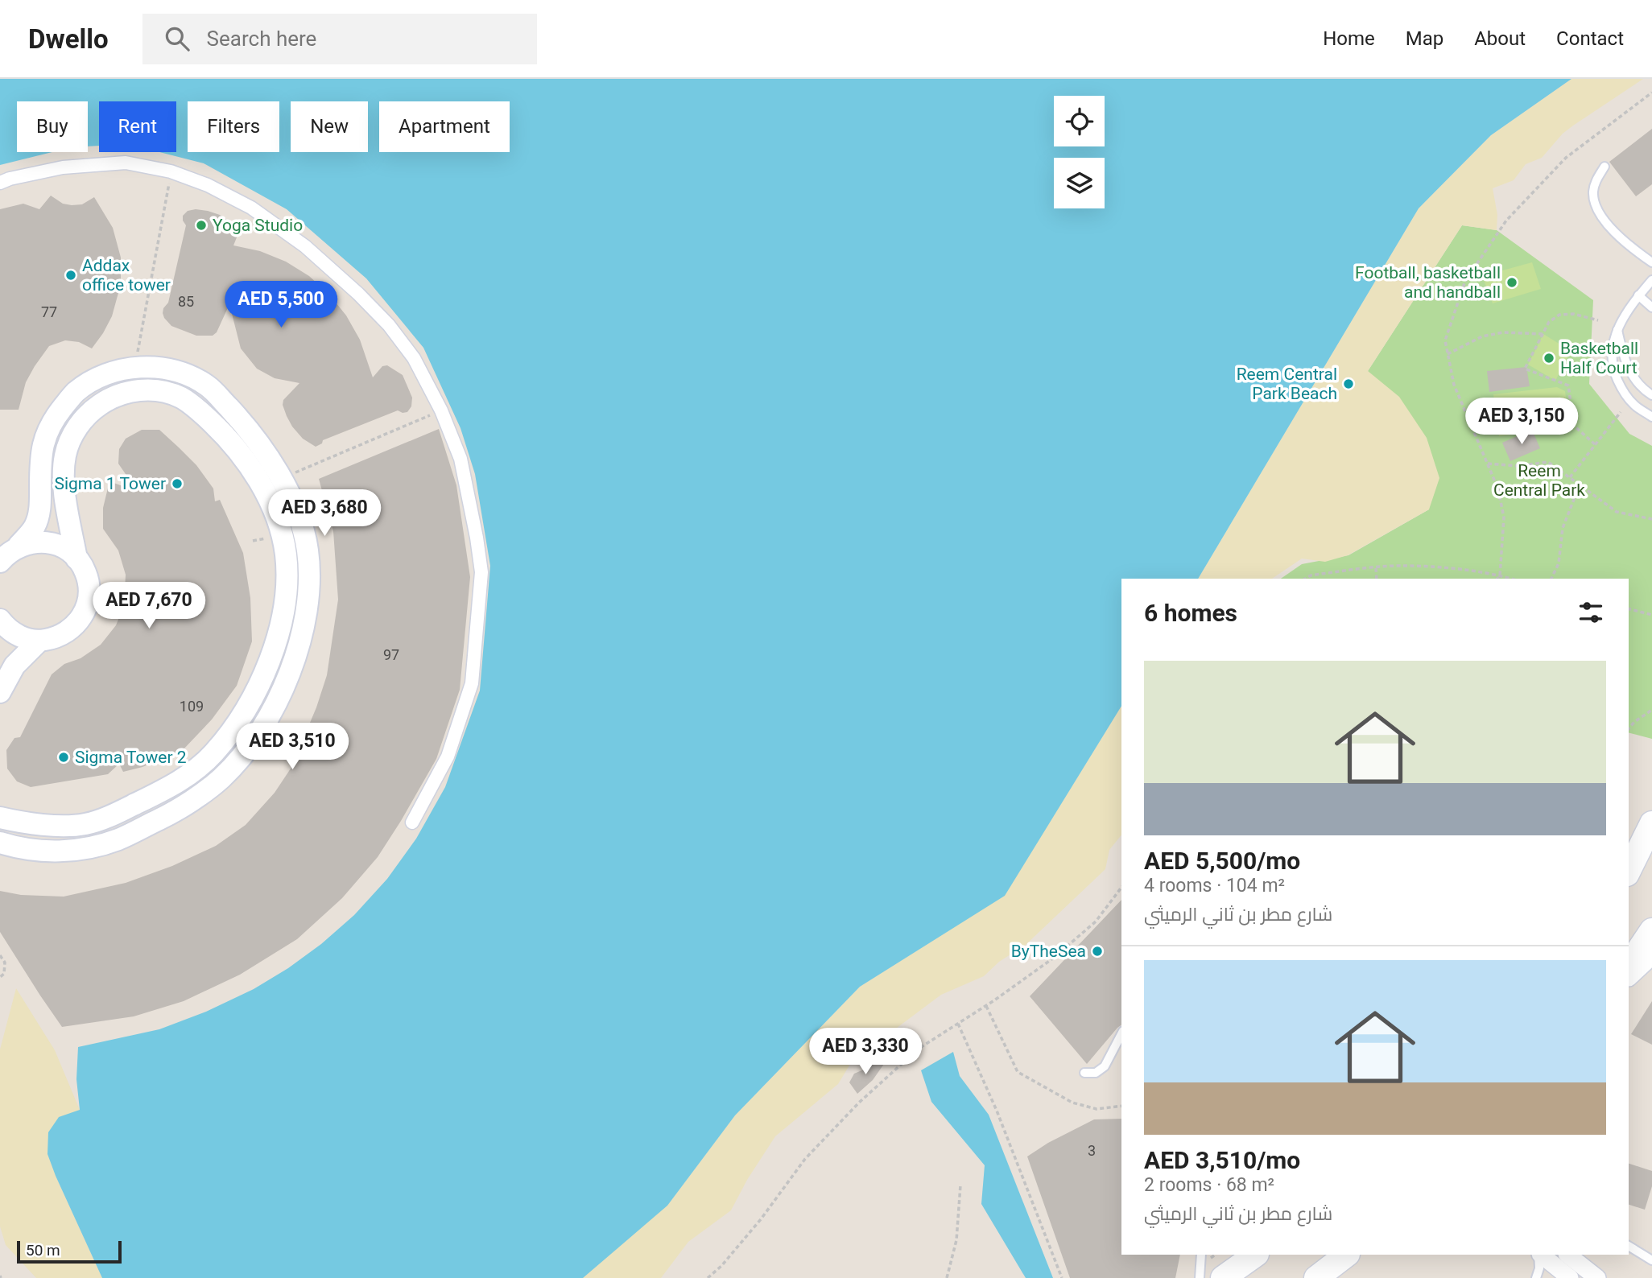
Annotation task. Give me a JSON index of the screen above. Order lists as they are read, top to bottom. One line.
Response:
{"parks":["Reem Central Park"],"places":["Yoga Studio","Addax office tower","Football, basketball and handball","Basketball Half Court","Reem Central Park Beach","Sigma 1 Tower","Sigma Tower 2","ByTheSea"],"house_numbers":["85","77","97","109","3"],"scale_bar":"50 m","page":{"header":"Dwello","search":"Search here","nav":["Home","Map","About","Contact"],"chip":["Buy","Rent","Filters","New","Apartment"],"price":["AED 5,500","AED 3,150","AED 3,680","AED 7,670","AED 3,510","AED 3,330"],"heading":"6 homes","list":[{"name":"AED 5,500/mo","note":"4 rooms · 104 m² · شارع مطر بن ثاني الرميثي"},{"name":"AED 3,510/mo","note":"2 rooms · 68 m² · شارع مطر بن ثاني الرميثي"}],"scale":"50 m"}}
